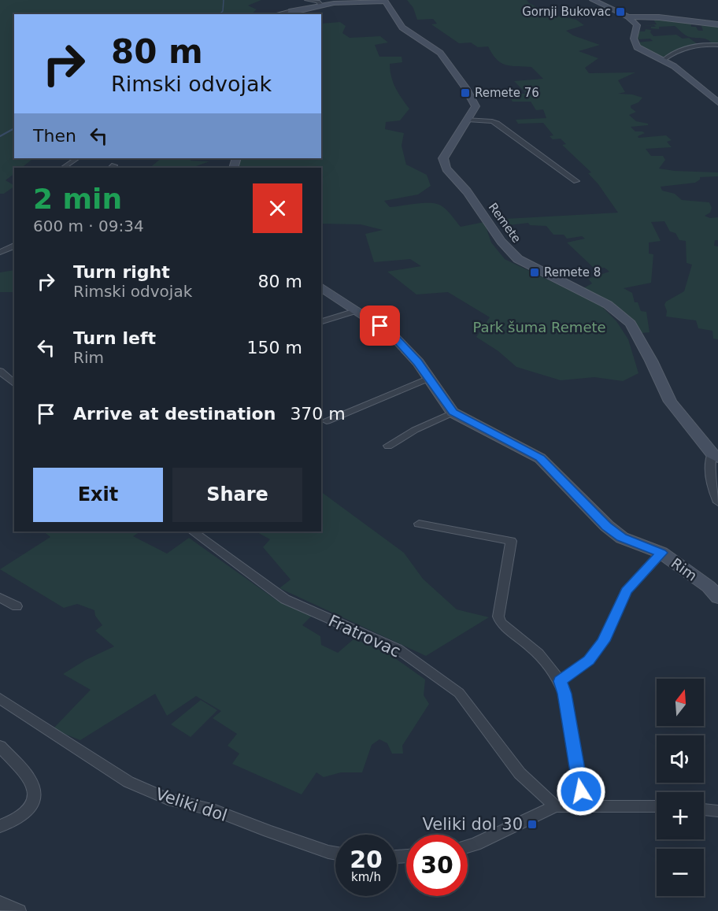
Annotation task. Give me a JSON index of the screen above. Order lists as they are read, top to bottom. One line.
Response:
{"streets":{"street":["Remete","Rim","Fratrovac","Veliki dol"]},"parks":["Park šuma Remete"],"places":{"transit":["Gornji Bukovac","Remete 76","Remete 8","Veliki dol 30"]},"north":"top","page":{"turn":["80 m","Rimski odvojak"],"then":"Then","heading":["2 min","600 m · 09:34"],"list":[{"name":"Turn right","note":"Rimski odvojak","value":"80 m"},{"name":"Turn left","note":"Rim","value":"150 m"},{"name":"Arrive at destination","value":"370 m"}],"buttons":["Exit","Share"],"map_buttons":["+","−"],"speed":"20 km/h","limit":"30"}}
